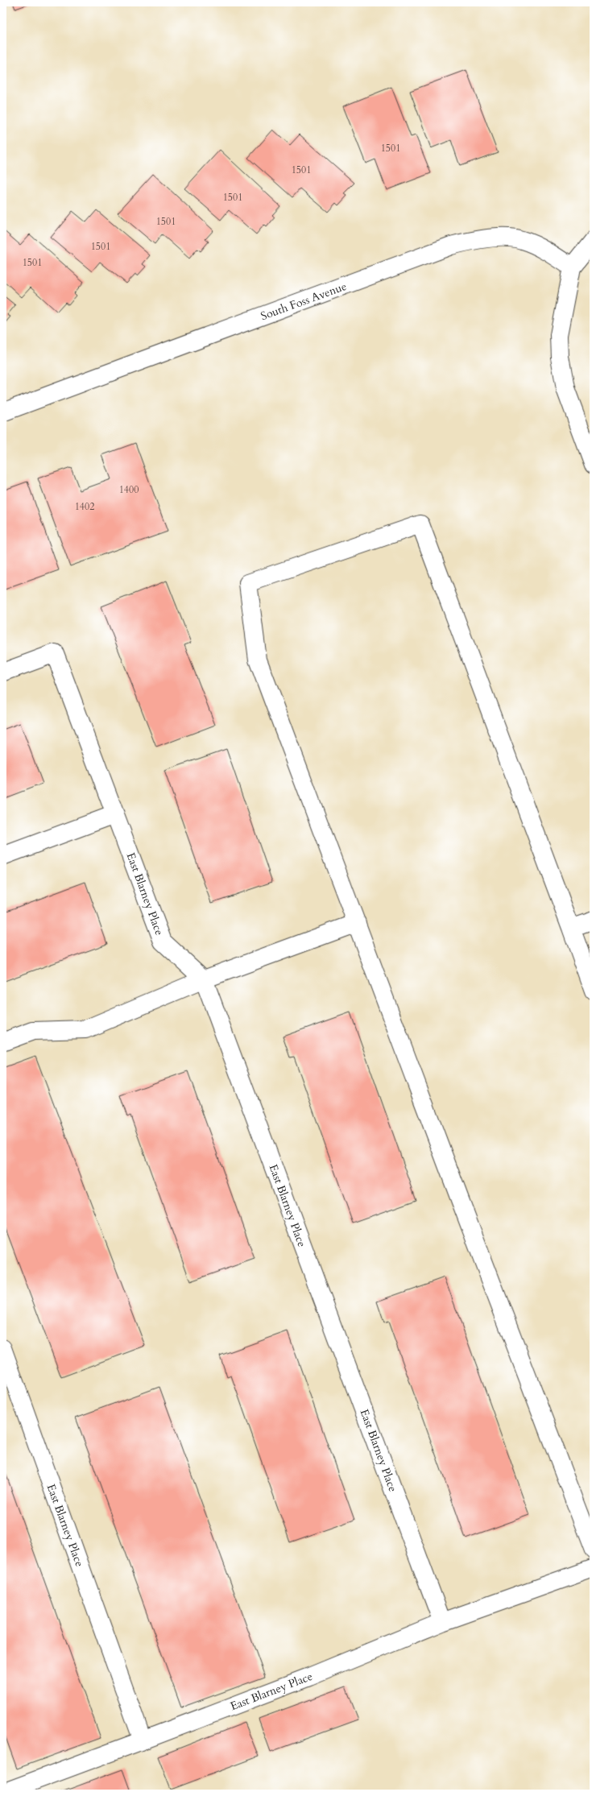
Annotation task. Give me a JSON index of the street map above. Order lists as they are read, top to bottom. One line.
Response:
{"streets":{"street":["South Foss Avenue","East Blarney Place"]},"house_numbers":["1501","1501","1501","1501","1501","1501","1400","1402"]}
